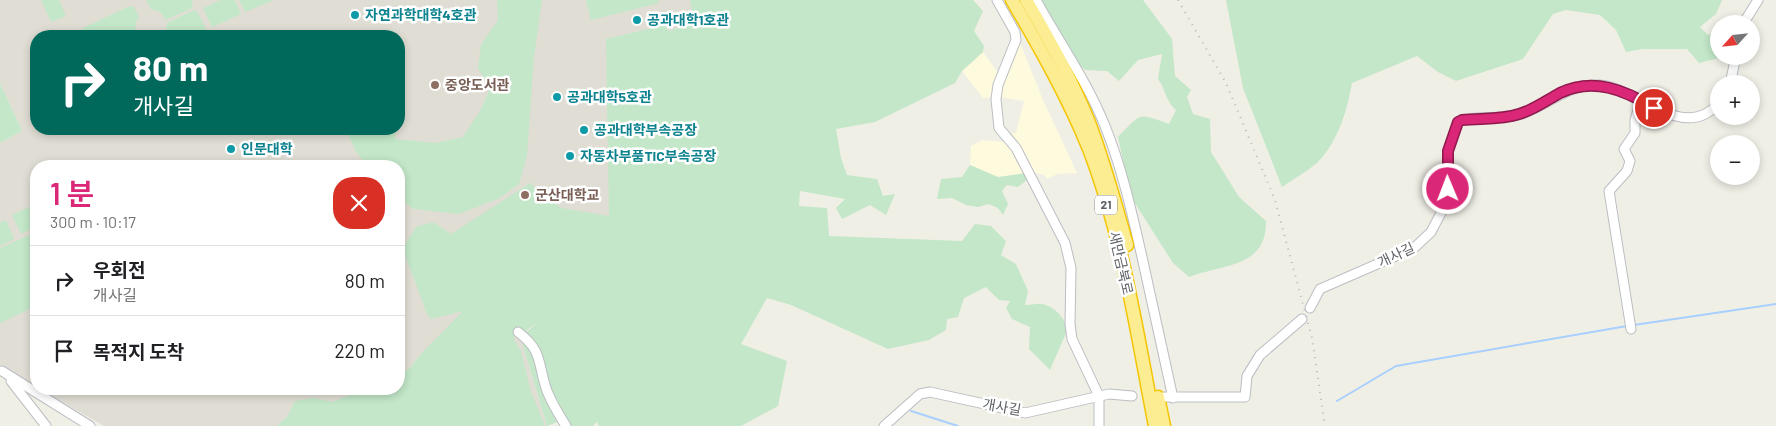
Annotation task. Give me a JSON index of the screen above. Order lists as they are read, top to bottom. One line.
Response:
{"streets":{"highway":["21","새만금북로"],"street":["개사길"]},"places":["자연과학대학4호관","공과대학1호관","중앙도서관","공과대학5호관","공과대학부속공장","인문대학","자동차부품TIC부속공장","군산대학교"],"north":"bottom left","page":{"map_buttons":["+","−"],"turn":["80 m","개사길"],"heading":["1 분","300 m · 10:17"],"list":[{"name":"우회전","note":"개사길","value":"80 m"},{"name":"목적지 도착","value":"220 m"}]}}
